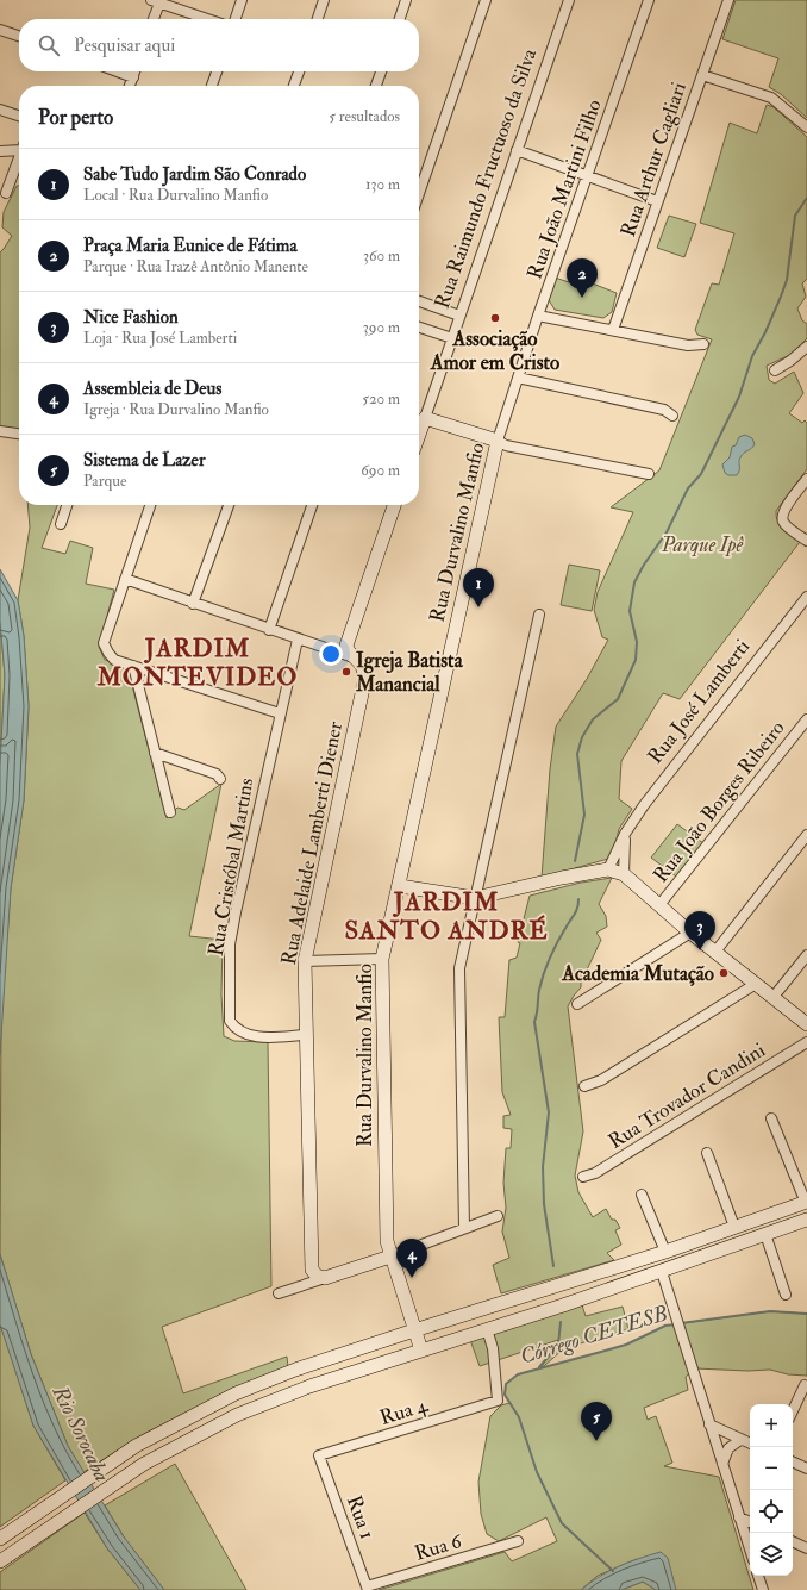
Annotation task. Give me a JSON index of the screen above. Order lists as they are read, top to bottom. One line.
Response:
{"streets":{"street":["Rua Arthur Cagliari","Rua Raimundo Fructuoso da Silva","Rua João Martini Filho","Rua Durvalino Manfio","Rua José Lamberti","Rua João Borges Ribeiro","Rua Adelaide Lamberti Diener","Rua Cristóbal Martins","Rua Trovador Candini","Rua 4","Rua 1","Rua 6"]},"crossings":[["Rua João Martini Filho","Rua Durvalino Manfio"],["Rua Adelaide Lamberti Diener","Rua Cristóbal Martins"],["Rua 4","Rua 1"],["Rua 1","Rua 6"]],"districts":["JARDIM MONTEVIDEO","JARDIM SANTO ANDRÉ"],"water":["Córrego CETESB","Rio Sorocaba"],"parks":["Parque Ipê"],"places":["Associação Amor em Cristo","Igreja Batista Manancial","Academia Mutação"],"page":{"search":"Pesquisar aqui","heading":["Por perto","5 resultados"],"list":[{"mark":"1","name":"Sabe Tudo Jardim São Conrado","note":"Local · Rua Durvalino Manfio","value":"130 m"},{"mark":"2","name":"Praça Maria Eunice de Fátima","note":"Parque · Rua Irazê Antônio Manente","value":"360 m"},{"mark":"3","name":"Nice Fashion","note":"Loja · Rua José Lamberti","value":"390 m"},{"mark":"4","name":"Assembleia de Deus","note":"Igreja · Rua Durvalino Manfio","value":"520 m"},{"mark":"5","name":"Sistema de Lazer","note":"Parque","value":"690 m"}],"pins":["2","1","3","4","5"],"map_buttons":["+","−"]}}
